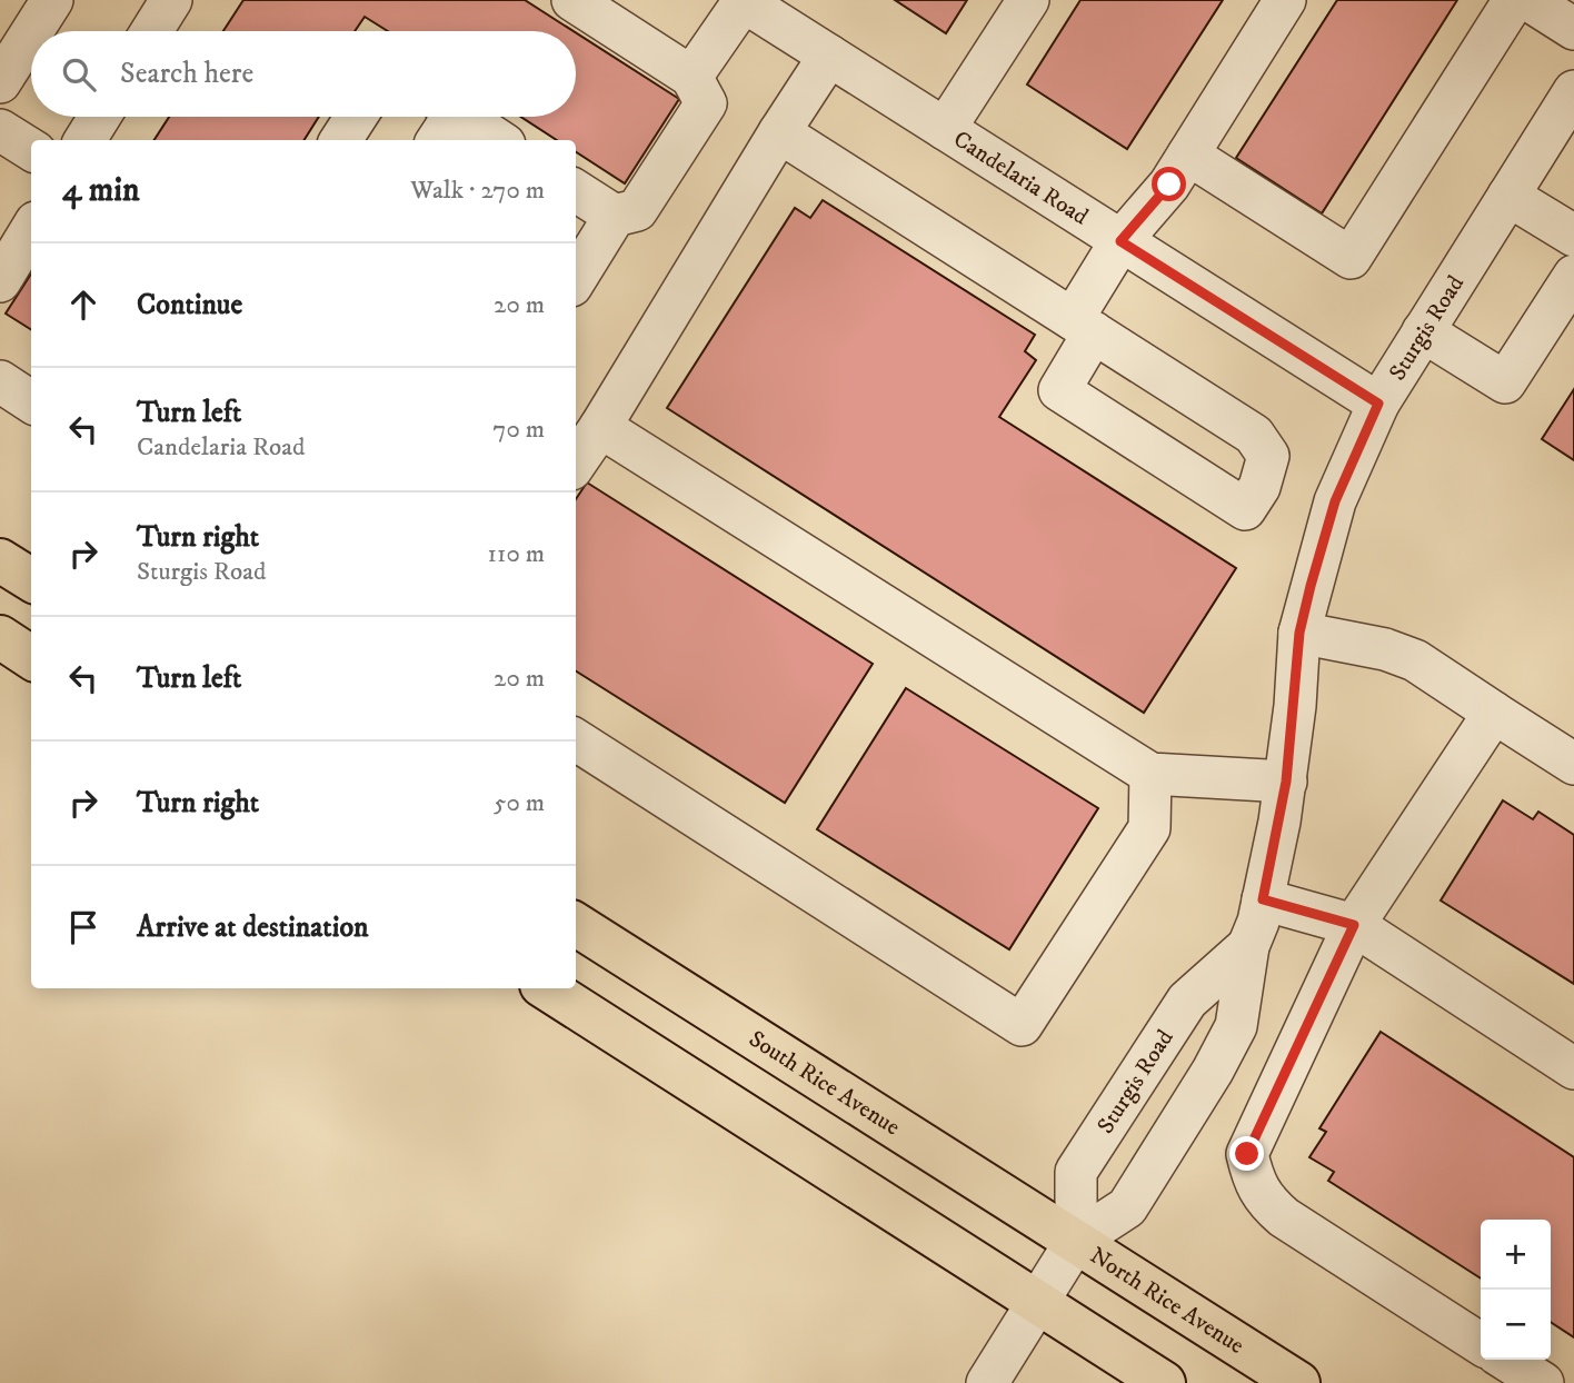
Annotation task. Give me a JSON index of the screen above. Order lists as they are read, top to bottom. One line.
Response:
{"streets":{"highway":["South Rice Avenue","North Rice Avenue"],"street":["Candelaria Road","Sturgis Road"]},"crossings":[["Candelaria Road","Sturgis Road"],["Sturgis Road","South Rice Avenue"],["Sturgis Road","North Rice Avenue"],["South Rice Avenue","North Rice Avenue"]],"page":{"search":"Search here","heading":["4 min","Walk · 270 m"],"list":[["Continue","20 m"],["Turn left","Candelaria Road","70 m"],["Turn right","Sturgis Road","110 m"],["Turn left","20 m"],["Turn right","50 m"],"Arrive at destination"],"map_buttons":["+","−"]}}
